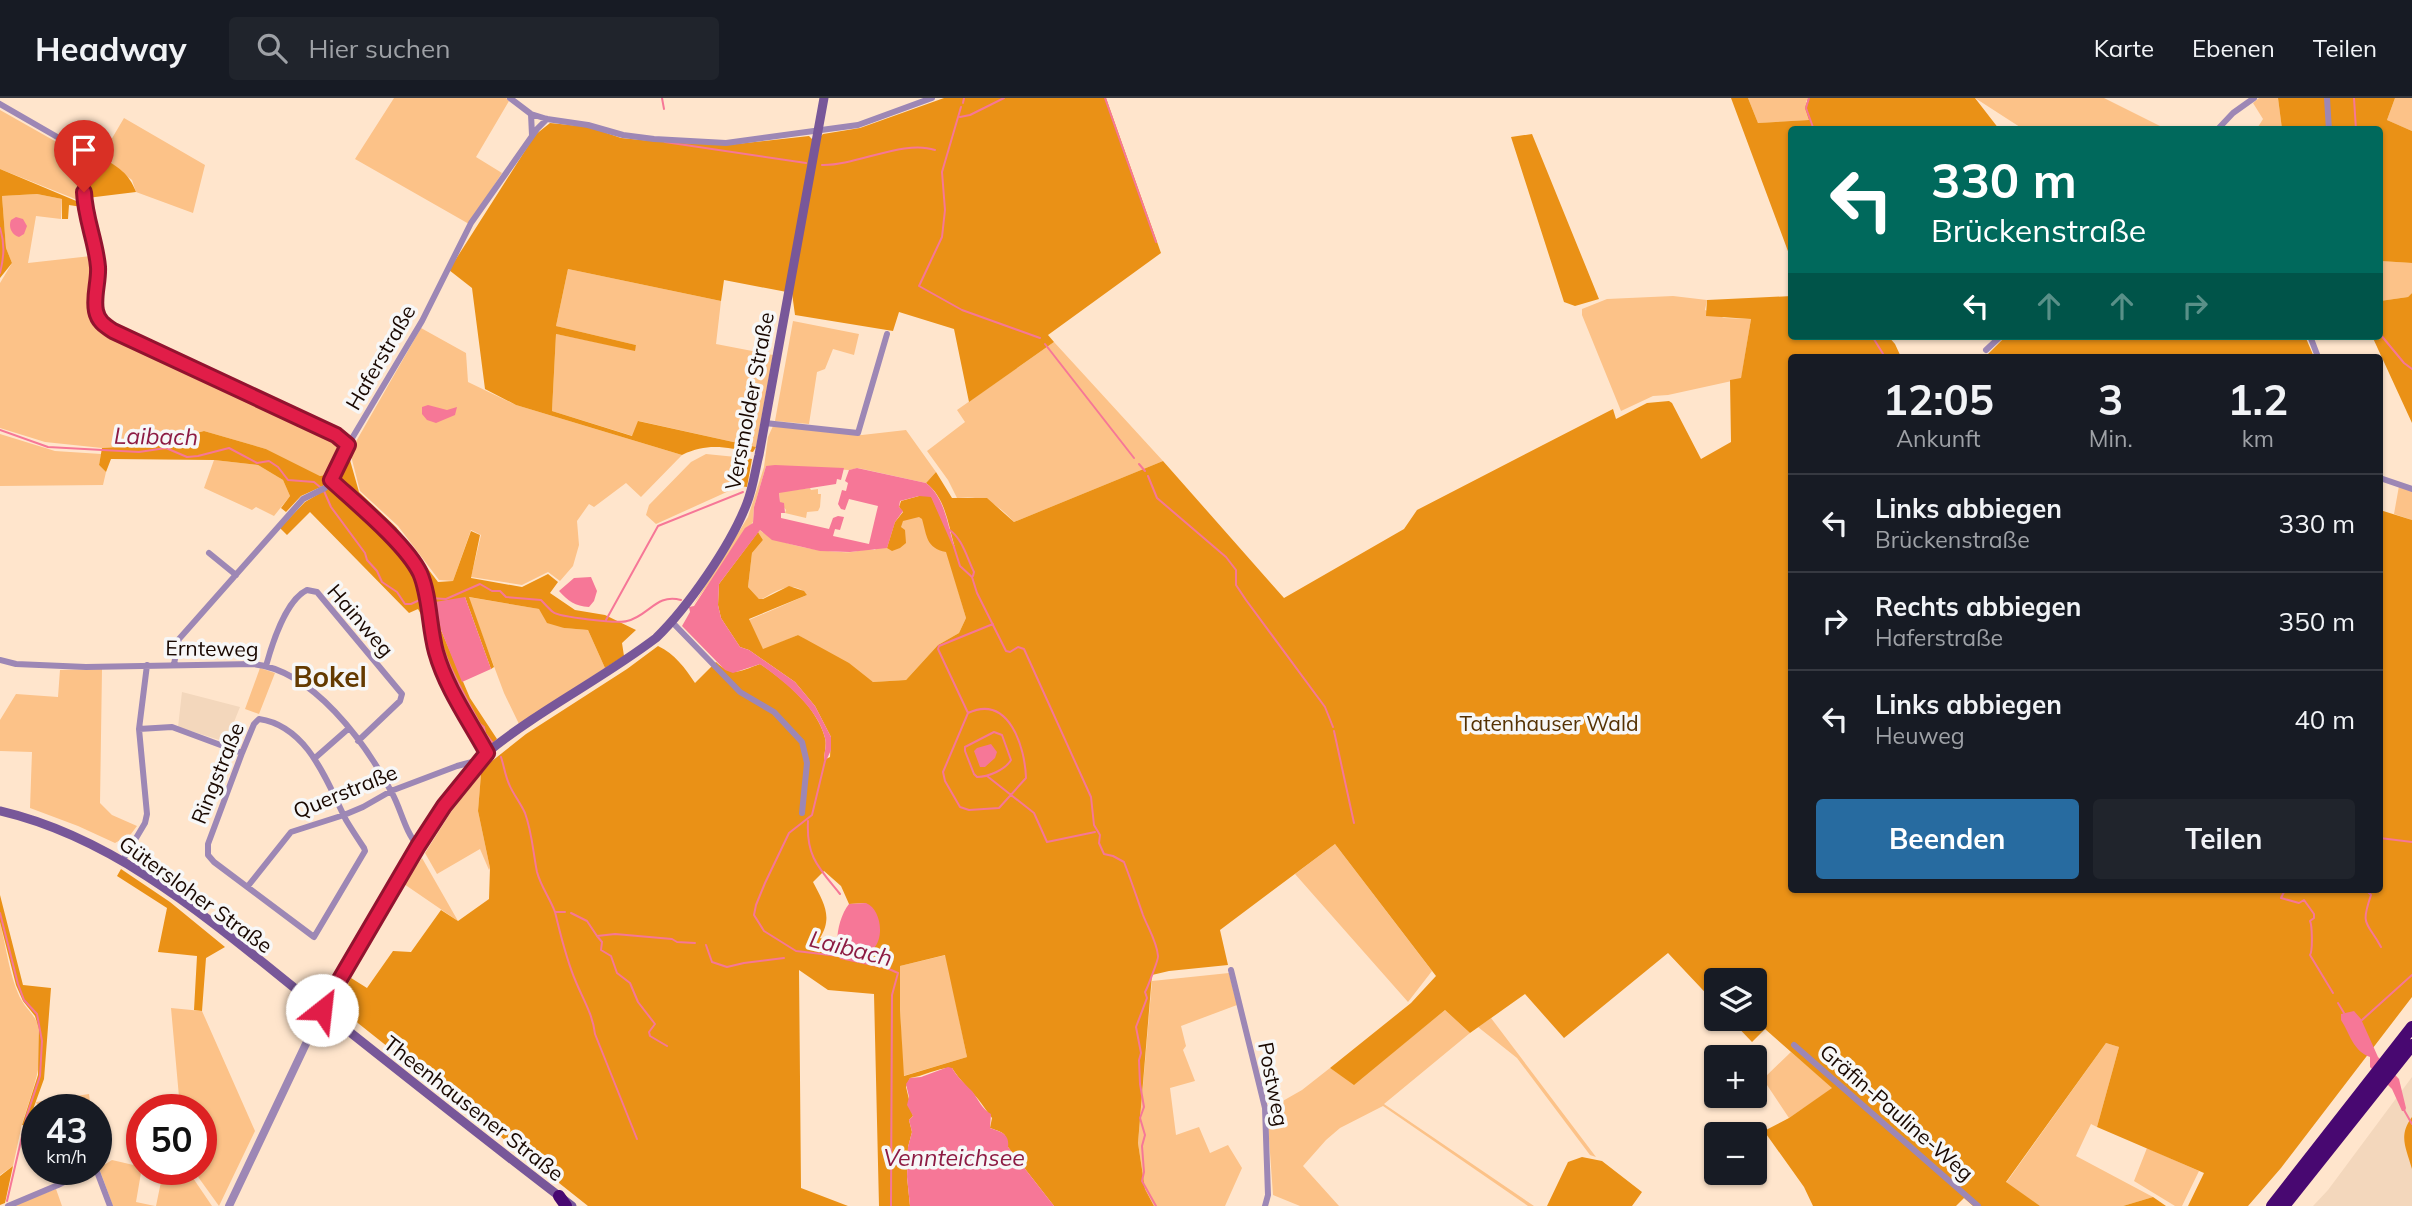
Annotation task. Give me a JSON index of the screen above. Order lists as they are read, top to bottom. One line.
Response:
{"streets":{"main road":["Versmolder Straße","Gütersloher Straße","Theenhausener Straße"],"street":["Haferstraße","Hainweg","Ernteweg","Ringstraße","Querstraße","Postweg","Gräfin-Pauline-Weg"]},"crossings":[["Haferstraße","Ernteweg"],["Versmolder Straße","Ernteweg"],["Versmolder Straße","Querstraße"],["Versmolder Straße","Gütersloher Straße"],["Versmolder Straße","Theenhausener Straße"],["Hainweg","Ernteweg"],["Ernteweg","Querstraße"],["Ringstraße","Querstraße"],["Gütersloher Straße","Theenhausener Straße"]],"districts":["Bokel"],"water":["Laibach","Vennteichsee"],"parks":["Tatenhauser Wald"],"page":{"header":"Headway","search":"Hier suchen","nav":["Karte","Ebenen","Teilen"],"turn":["330 m","Brückenstraße"],"eta":["12:05","Ankunft","3","Min.","1.2","km"],"list":[{"name":"Links abbiegen","note":"Brückenstraße","value":"330 m"},{"name":"Rechts abbiegen","note":"Haferstraße","value":"350 m"},{"name":"Links abbiegen","note":"Heuweg","value":"40 m"}],"buttons":["Beenden","Teilen"],"map_buttons":["+","−"],"speed":"43 km/h","limit":"50"}}
